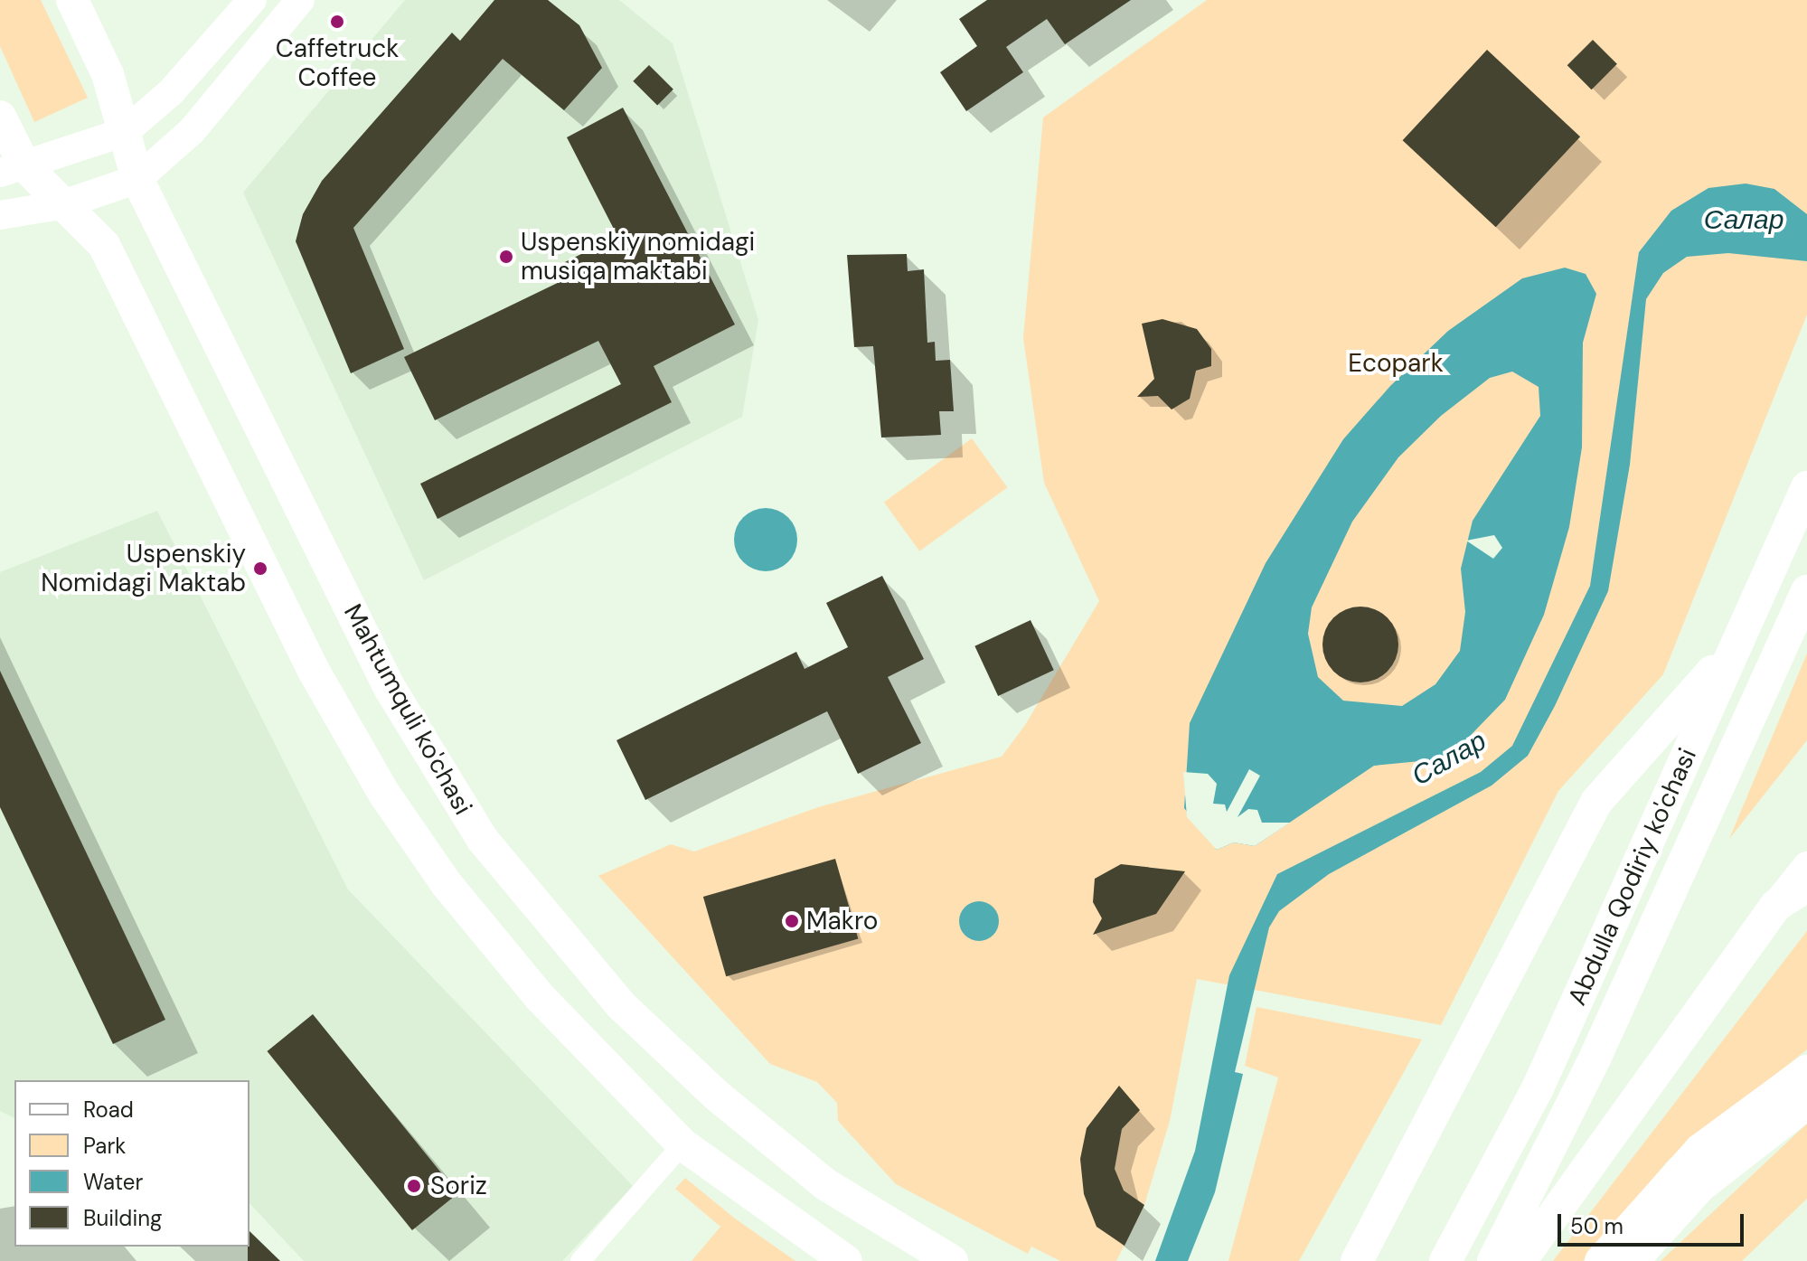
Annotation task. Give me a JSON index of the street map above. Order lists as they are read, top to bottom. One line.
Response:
{"streets":{"main road":["Mahtumquli ko'chasi","Abdulla Qodiriy ko'chasi"]},"water":["Салар"],"parks":["Ecopark"],"places":["Caffetruck Coffee","Uspenskiy nomidagi musiqa maktabi","Uspenskiy Nomidagi Maktab","Makro","Soriz"],"legend":["Road","Park","Water","Building"],"scale_bar":"50 m"}
